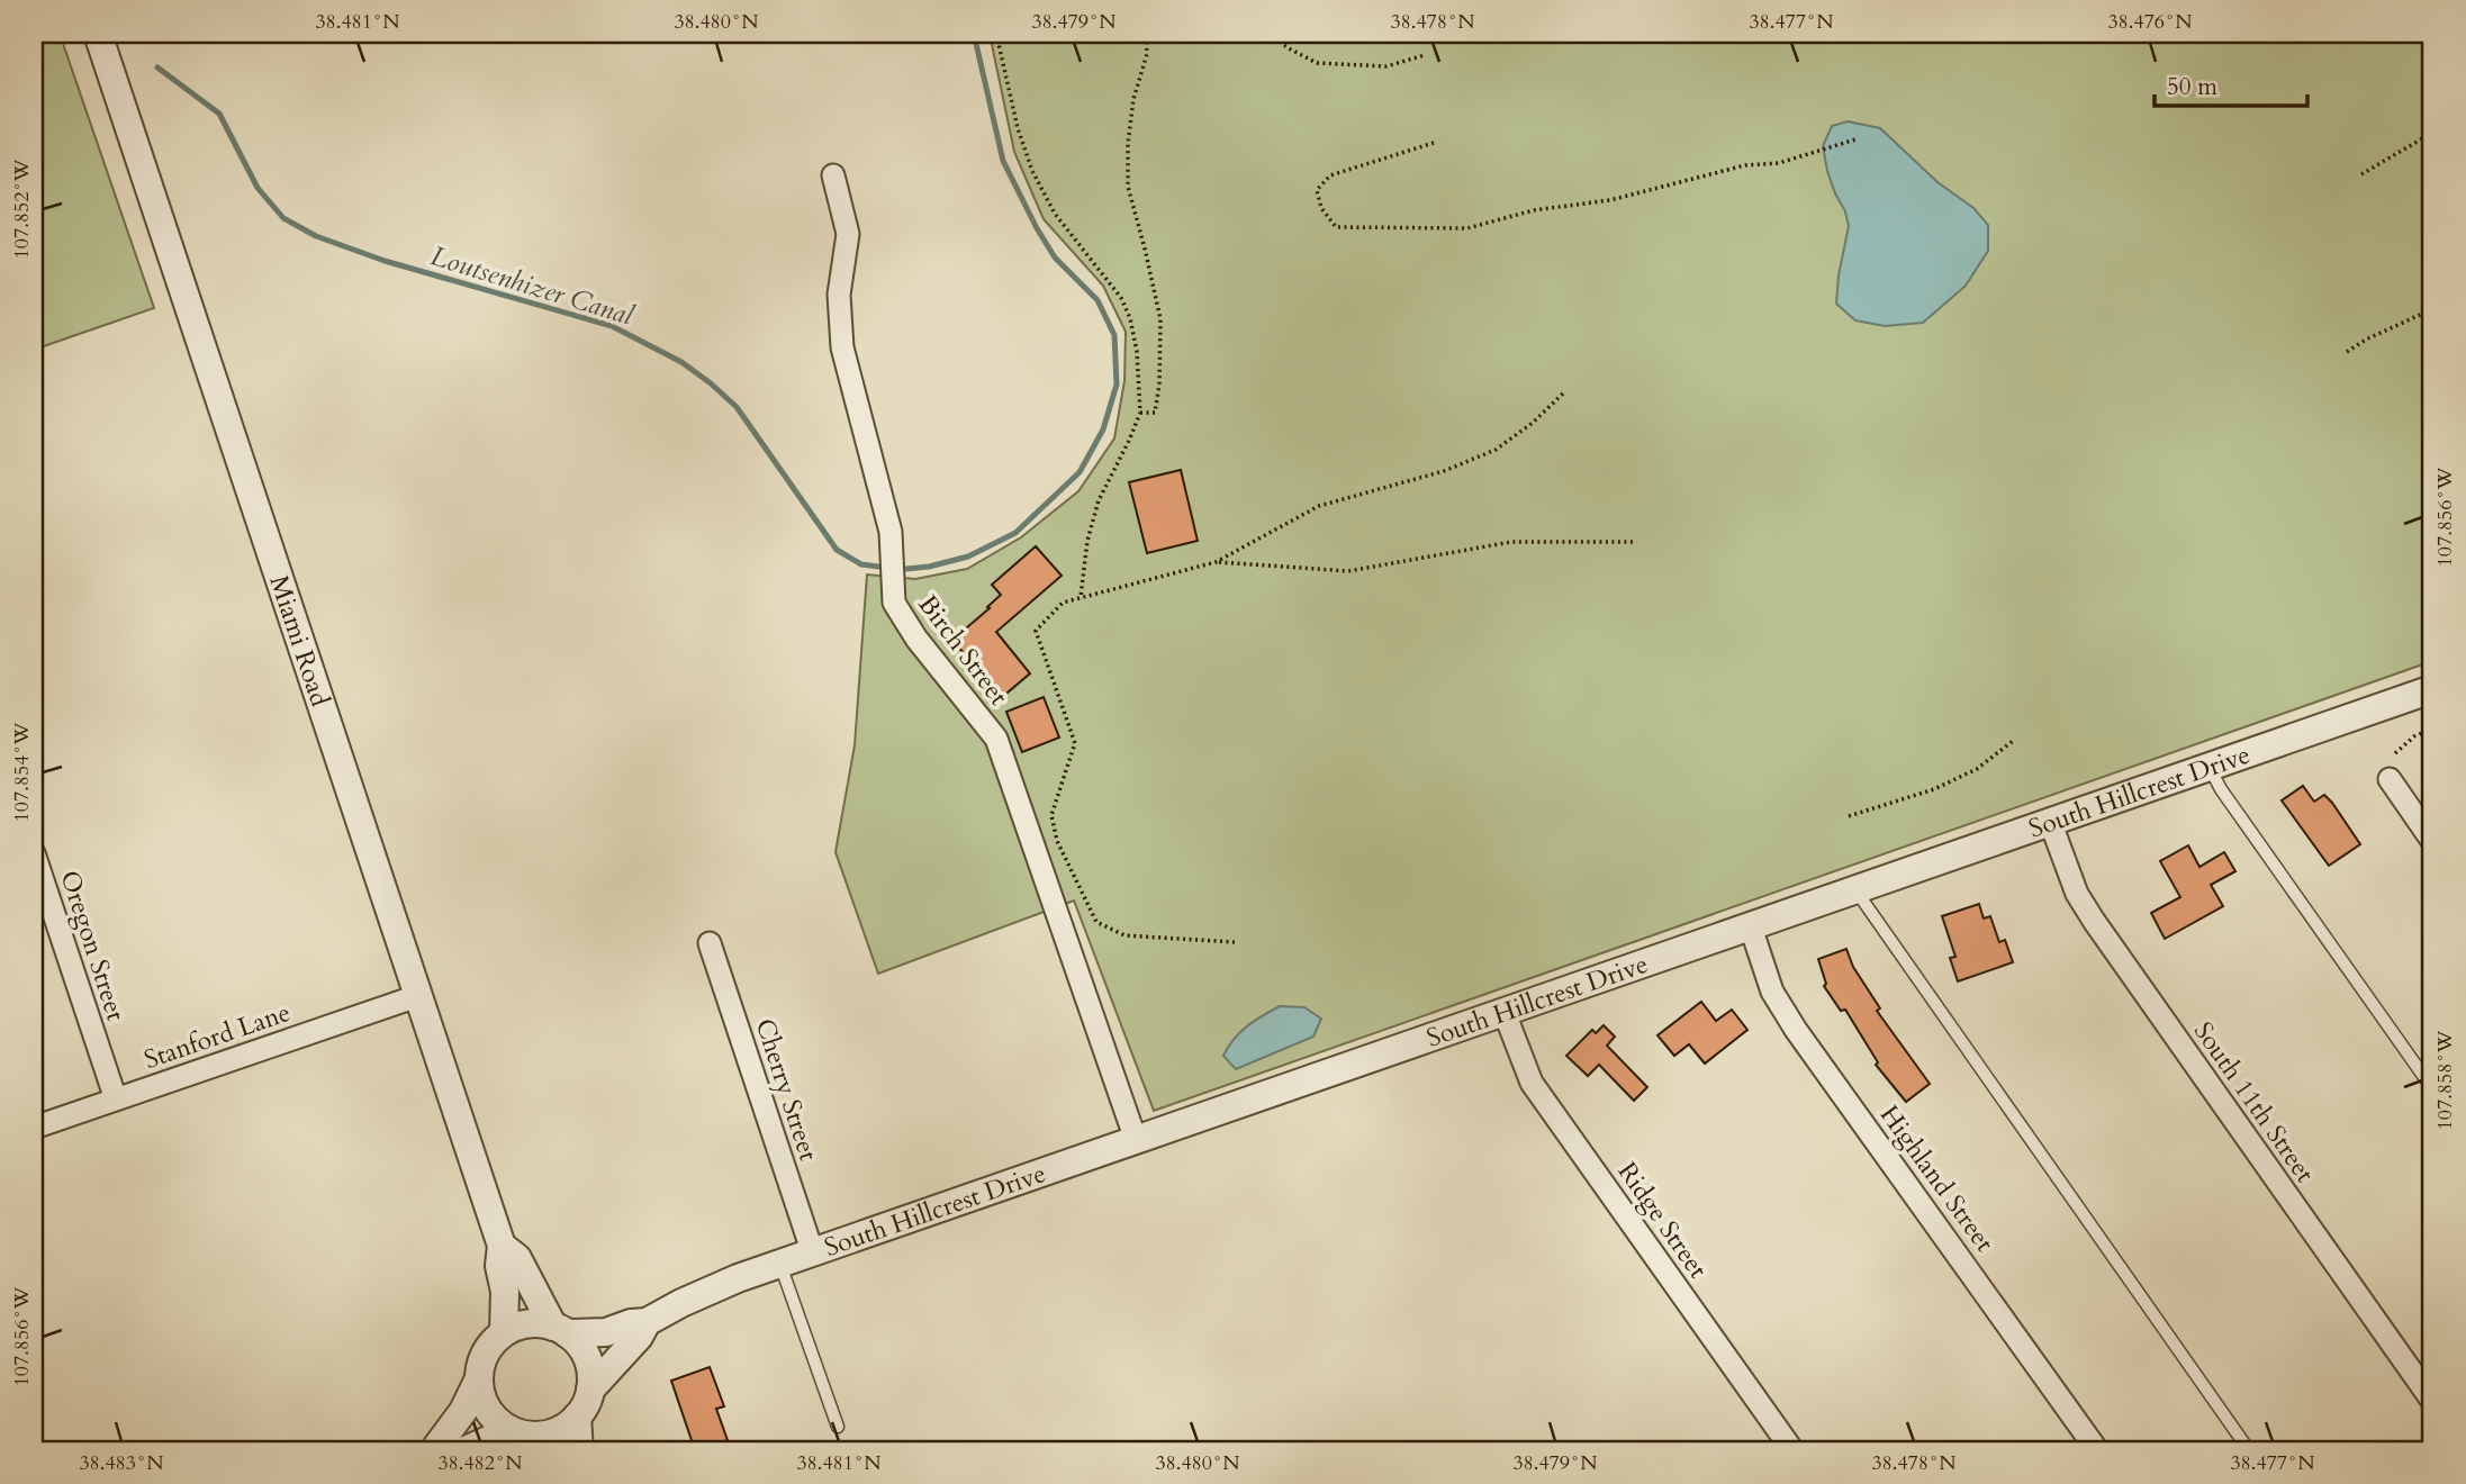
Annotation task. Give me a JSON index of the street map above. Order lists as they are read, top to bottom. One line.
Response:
{"streets":{"street":["Miami Road","Birch Street","South Hillcrest Drive","Oregon Street","Stanford Lane","Cherry Street","South 11th Street","Highland Street","Ridge Street"]},"crossings":[["Miami Road","South Hillcrest Drive"],["Miami Road","Stanford Lane"],["Birch Street","South Hillcrest Drive"],["South Hillcrest Drive","Cherry Street"],["South Hillcrest Drive","South 11th Street"],["South Hillcrest Drive","Highland Street"],["South Hillcrest Drive","Ridge Street"],["Oregon Street","Stanford Lane"]],"water":["Loutsenhizer Canal"],"scale_bar":"50 m","coordinates":["38.481°N","38.480°N","38.479°N","38.478°N","38.477°N","38.476°N","107.852°W","107.856°W","107.854°W","107.858°W","38.483°N","38.482°N"]}
